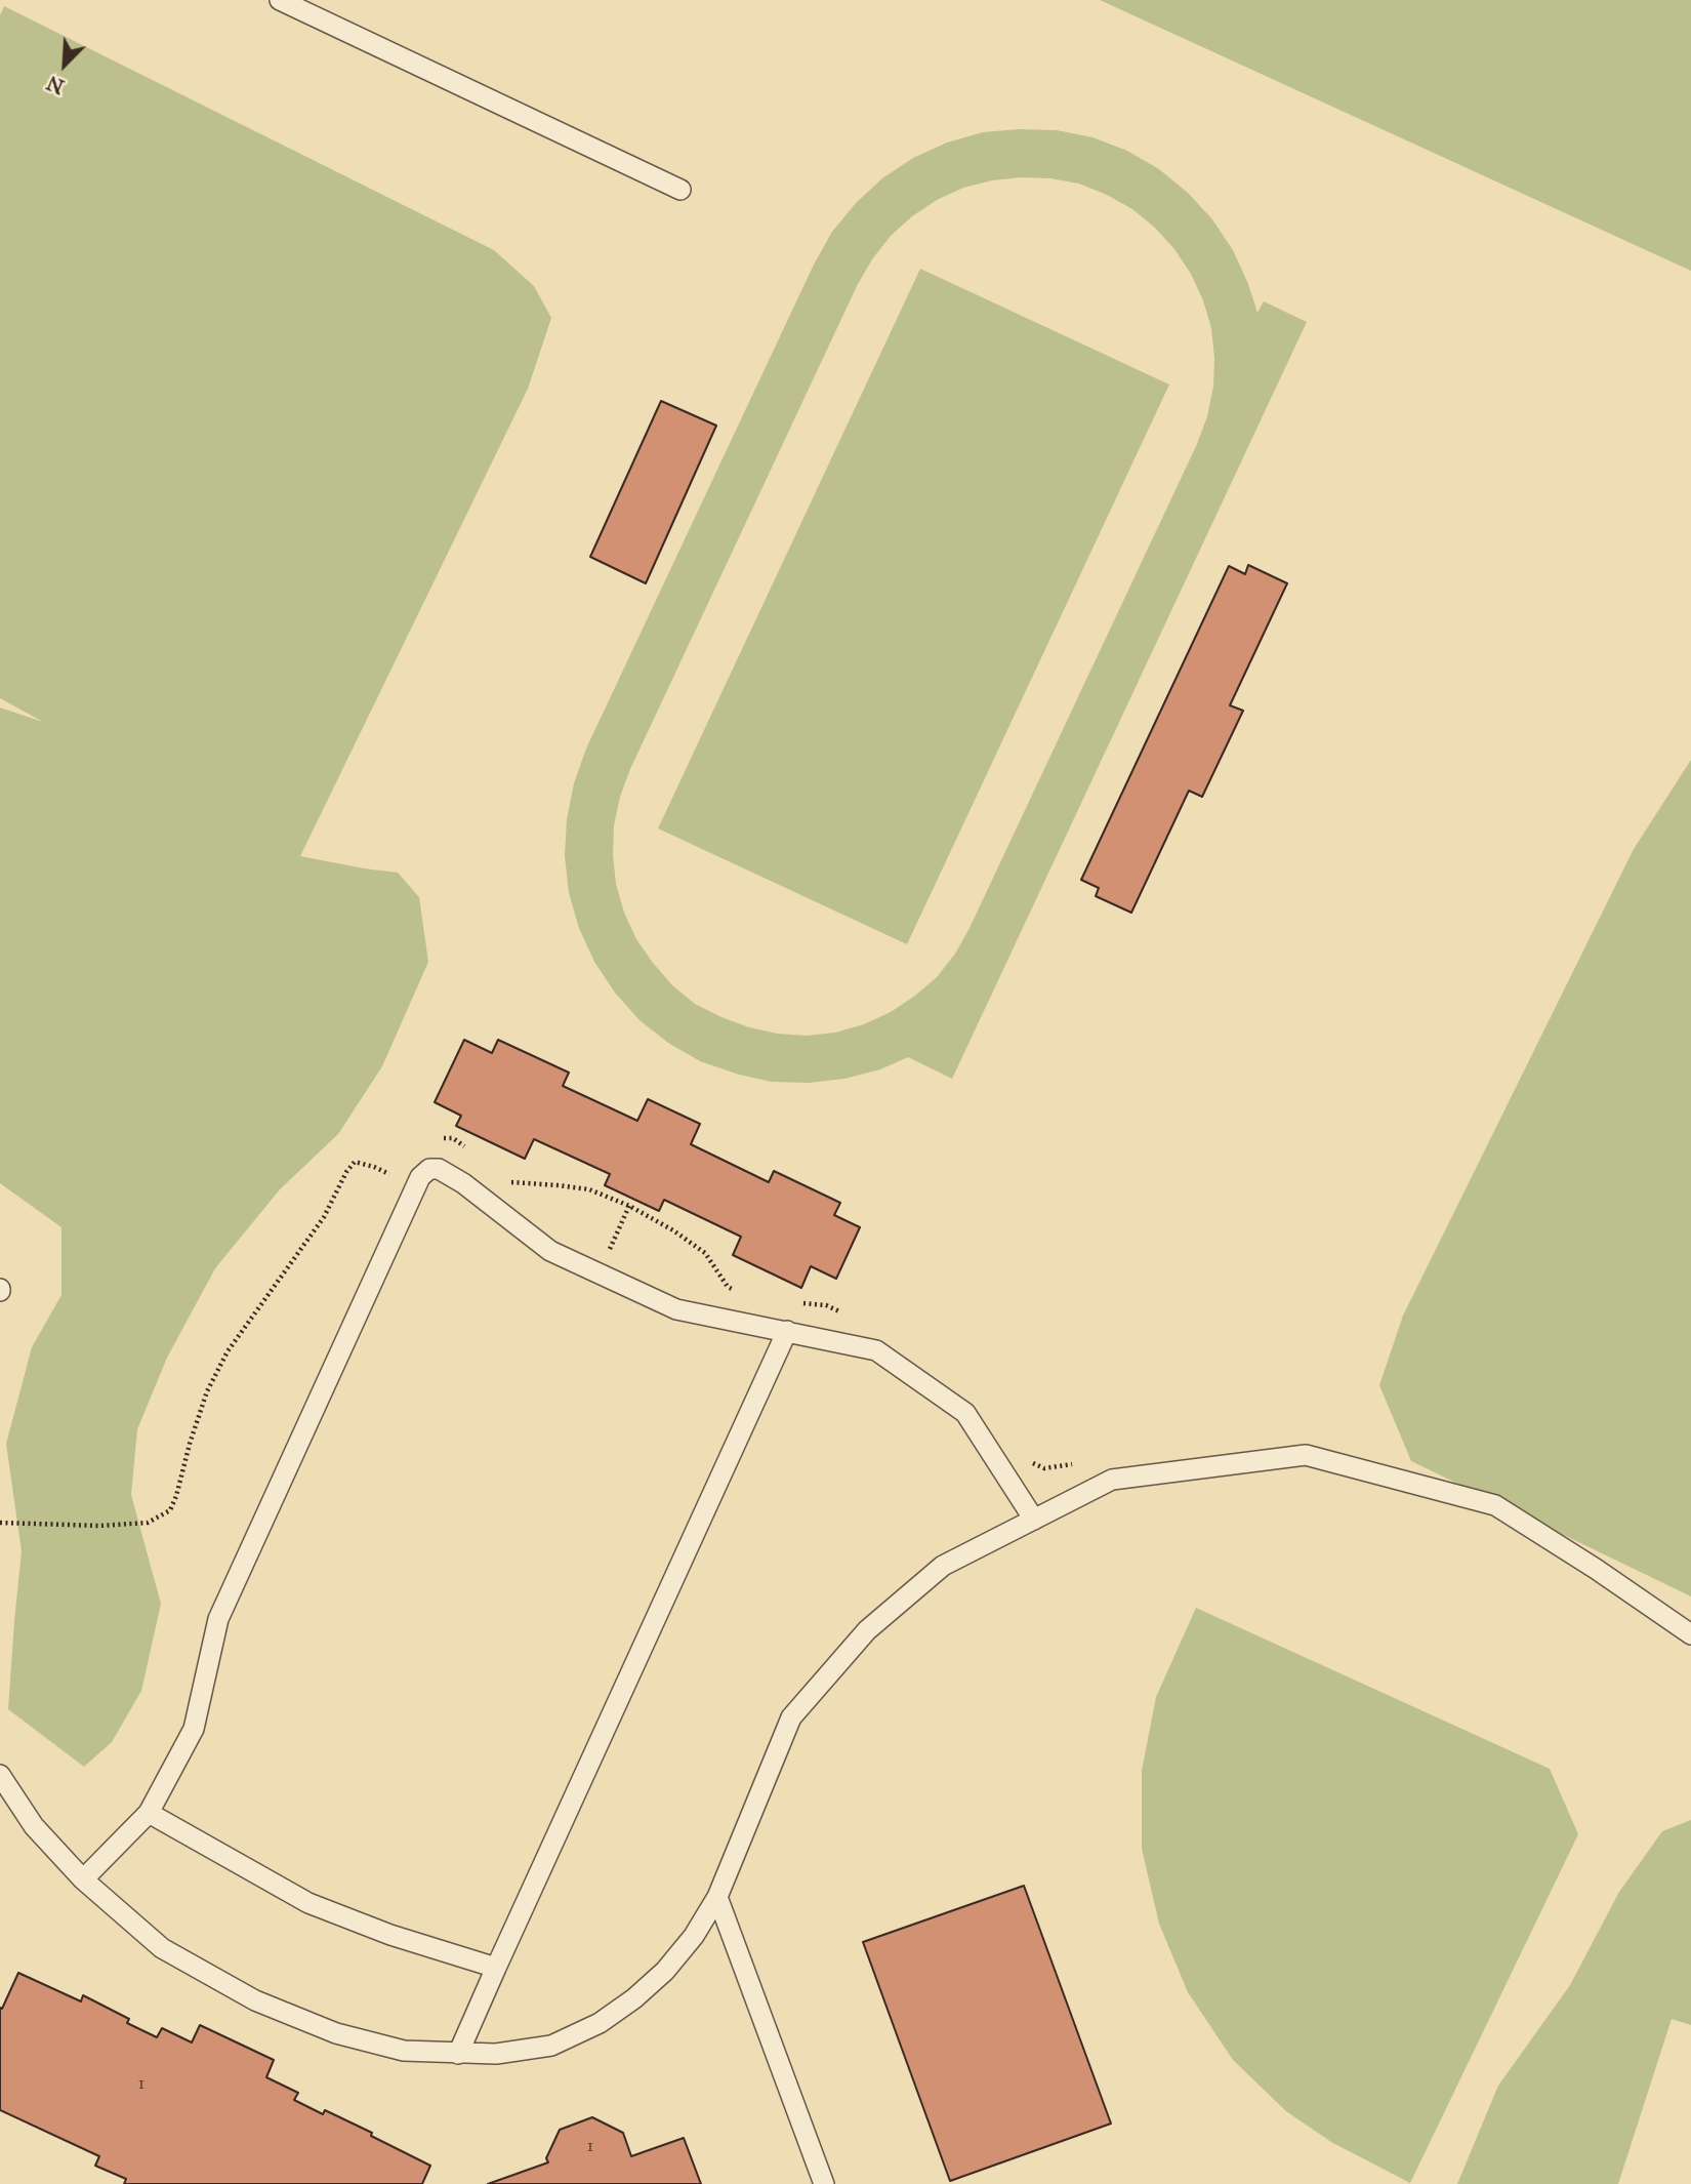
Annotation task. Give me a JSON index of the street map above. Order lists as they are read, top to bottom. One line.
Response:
{"house_numbers":["1","1"],"north":"bottom left"}
